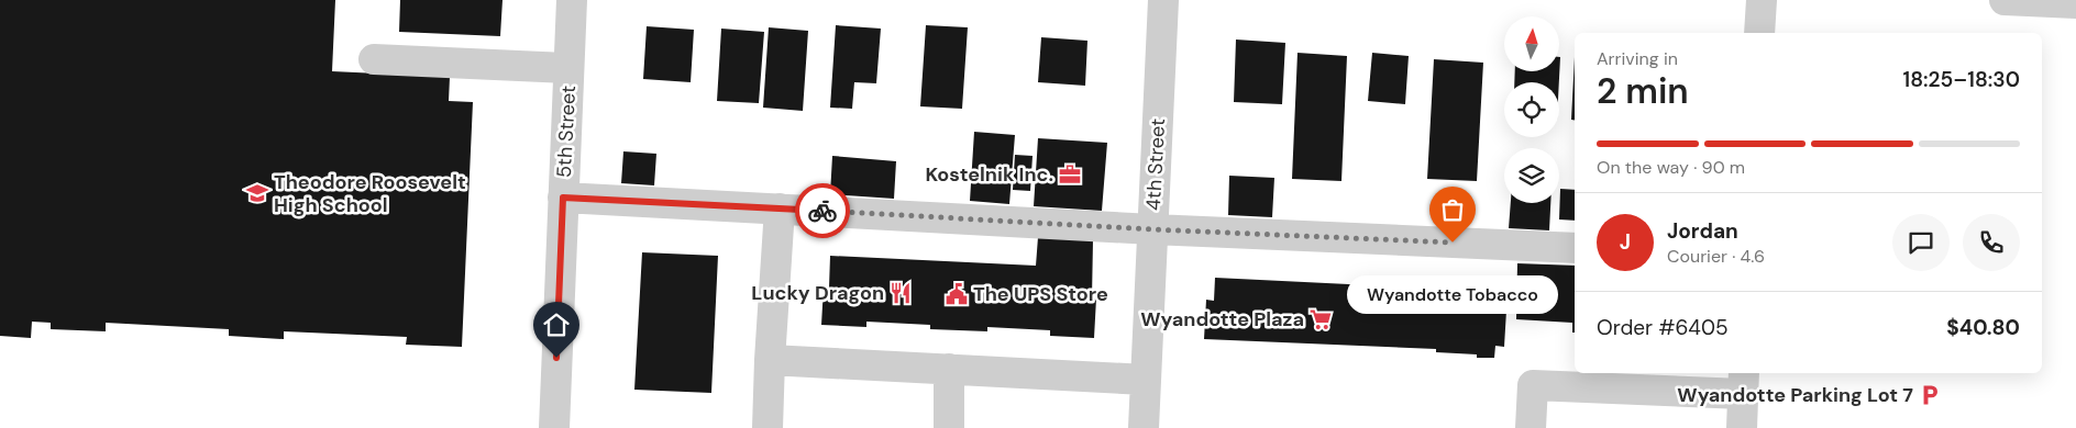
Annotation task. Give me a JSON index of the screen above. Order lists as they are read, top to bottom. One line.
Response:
{"streets":{"street":["5th Street","4th Street"]},"places":{"office":["Kostelnik Inc."],"school or university":["Theodore Roosevelt High School"],"other":["Wyandotte Tobacco"],"restaurant":["Lucky Dragon"],"public building":["The UPS Store"],"supermarket":["Wyandotte Plaza"],"parking":["Wyandotte Parking Lot 7"]},"north":"top","page":{"heading":["2 min","Arriving in","18:25–18:30"],"panel":["Jordan","Courier · 4.6","Order #6405","$40.80"],"bar":"On the way · 90 m","round":"J","bubble":"Wyandotte Tobacco"}}
